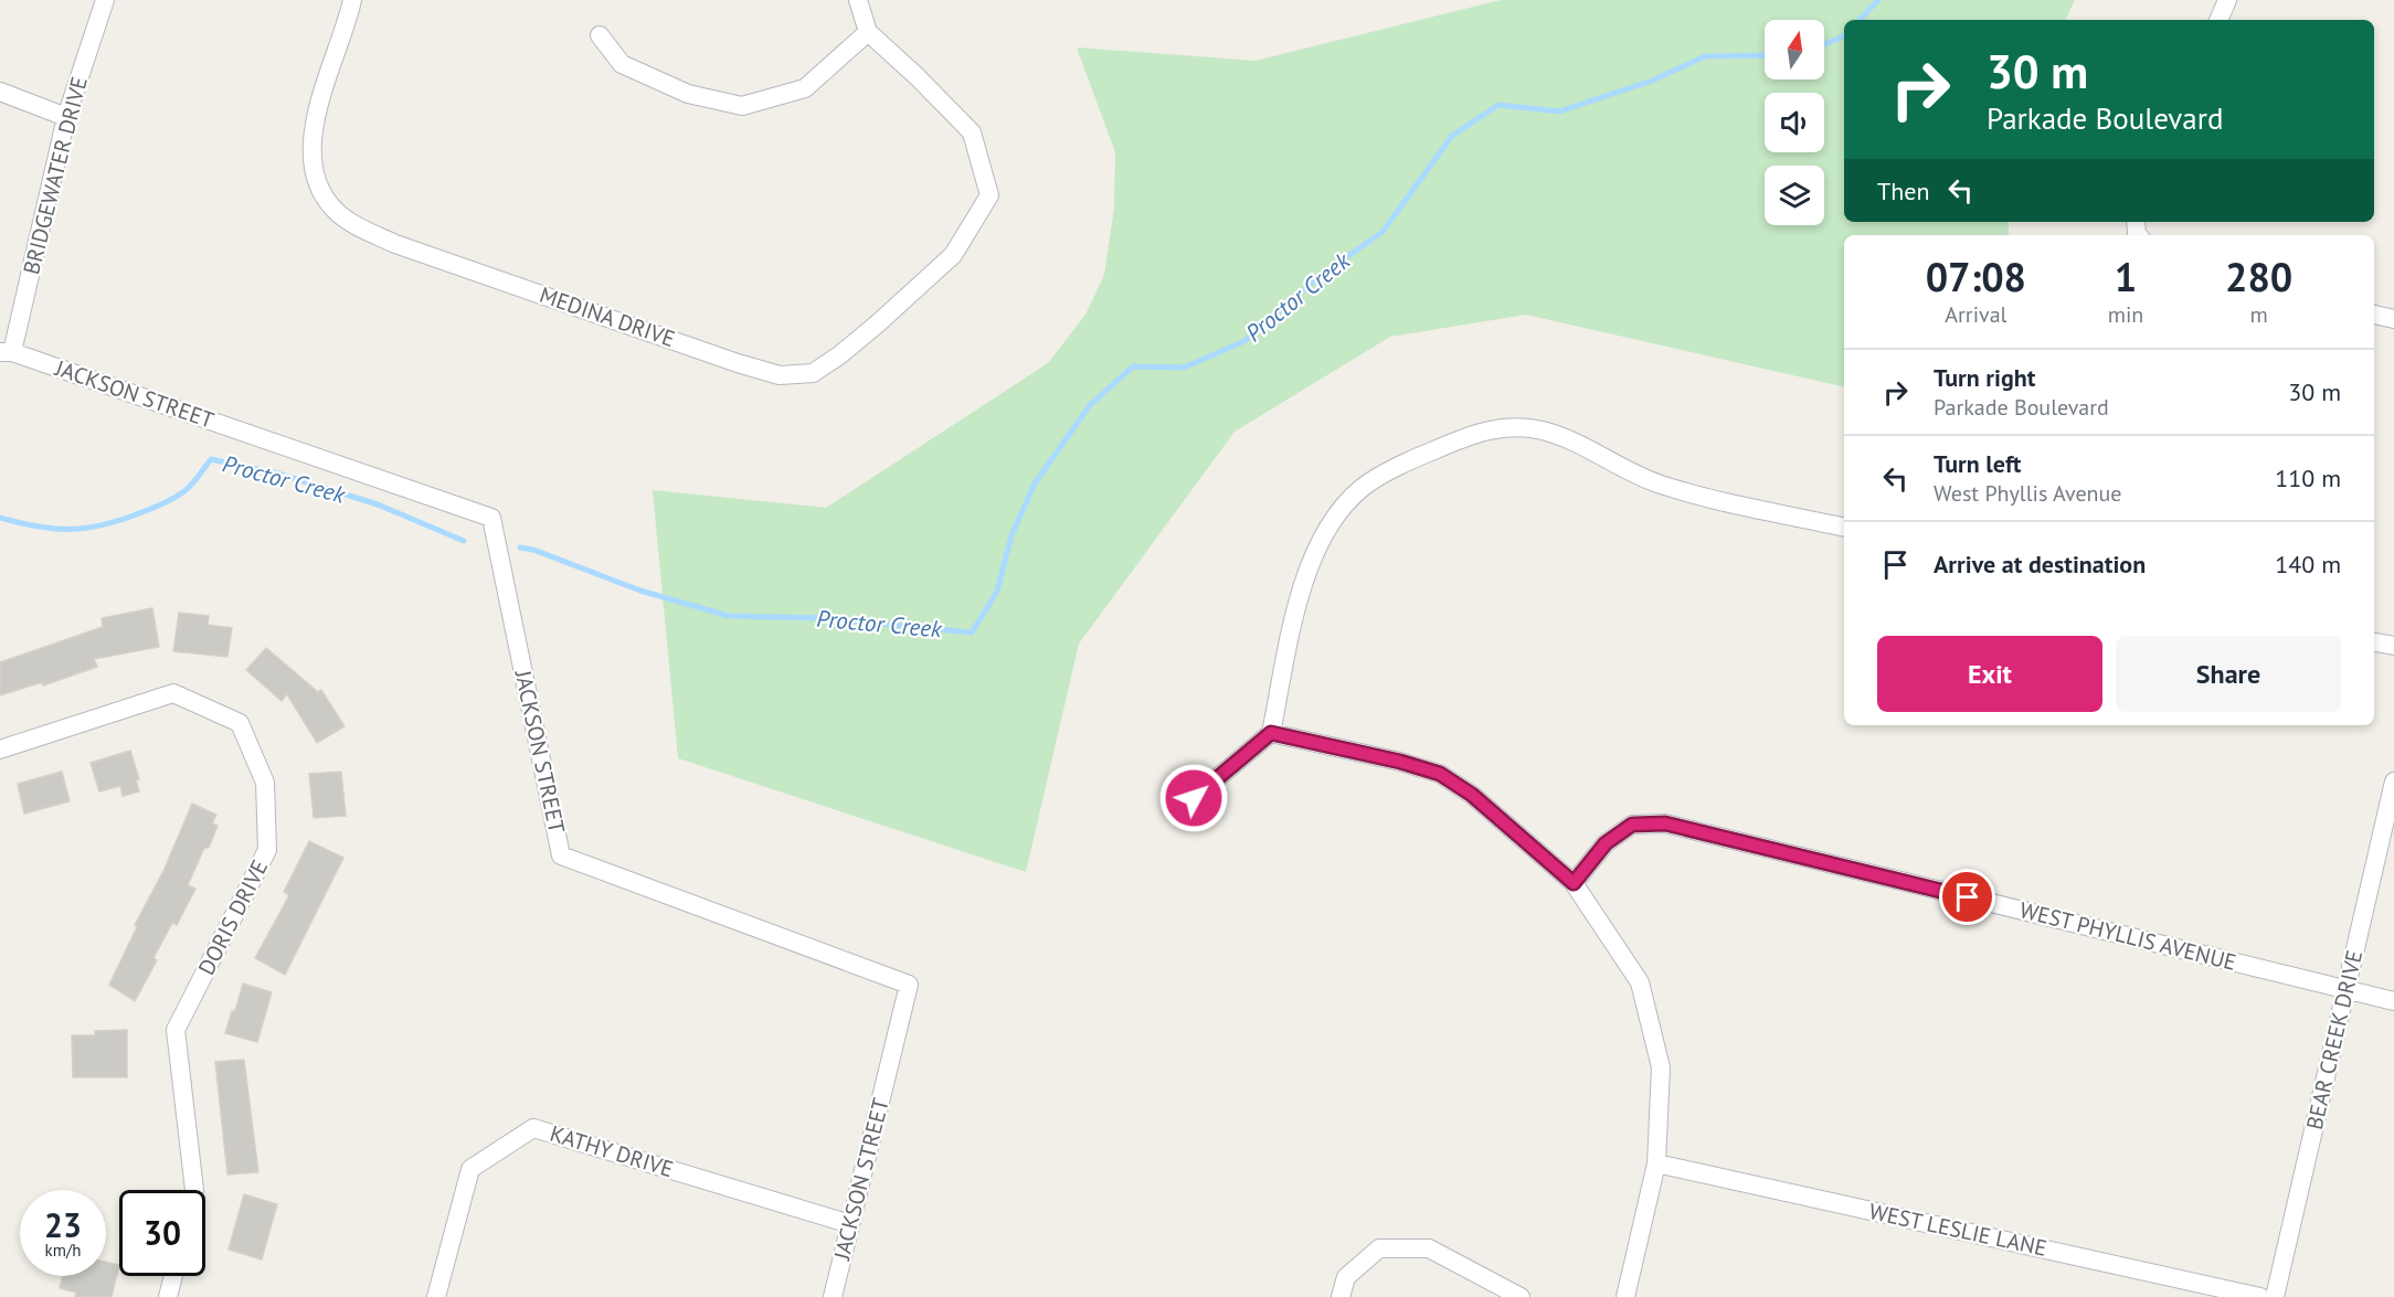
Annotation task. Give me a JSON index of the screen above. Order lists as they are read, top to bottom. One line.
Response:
{"streets":{"street":["BRIDGEWATER DRIVE","MEDINA DRIVE","JACKSON STREET","DORIS DRIVE","WEST PHYLLIS AVENUE","BEAR CREEK DRIVE","KATHY DRIVE","WEST LESLIE LANE"]},"crossings":[["BRIDGEWATER DRIVE","JACKSON STREET"],["JACKSON STREET","KATHY DRIVE"],["WEST PHYLLIS AVENUE","BEAR CREEK DRIVE"]],"water":["Proctor Creek"],"north":"top","page":{"turn":["30 m","Parkade Boulevard"],"then":"Then","eta":["07:08","Arrival","1","min","280","m"],"list":[{"name":"Turn right","note":"Parkade Boulevard","value":"30 m"},{"name":"Turn left","note":"West Phyllis Avenue","value":"110 m"},{"name":"Arrive at destination","value":"140 m"}],"buttons":["Exit","Share"],"speed":"23 km/h","limit":"30"}}
